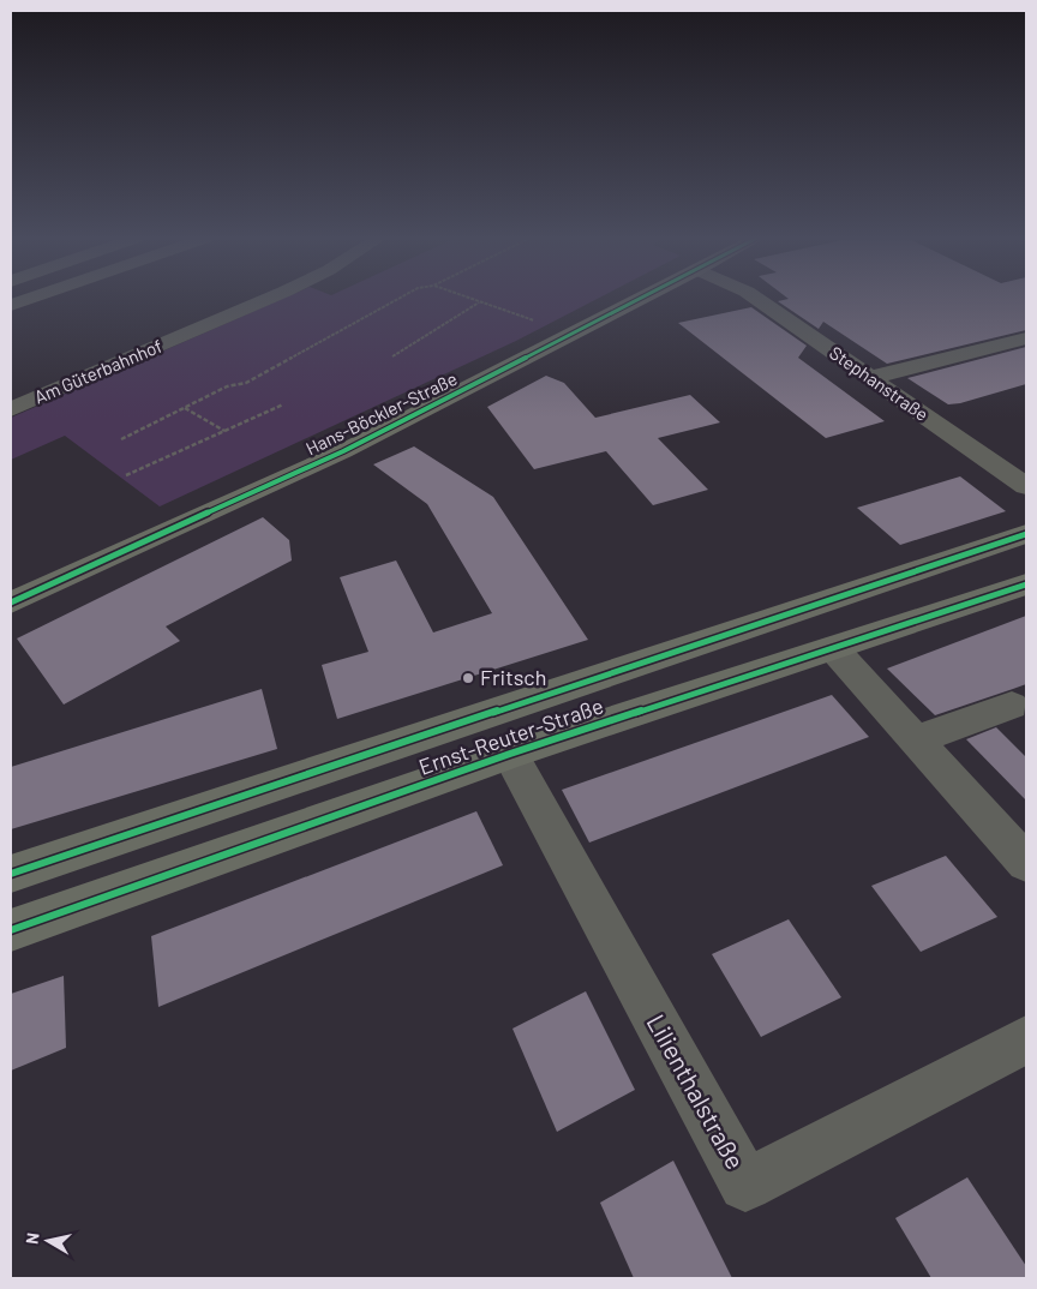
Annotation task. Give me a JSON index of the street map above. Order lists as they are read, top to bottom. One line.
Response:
{"streets":{"main road":["Hans-Böckler-Straße","Ernst-Reuter-Straße"],"street":["Am Güterbahnhof","Stephanstraße","Lilienthalstraße"]},"crossings":[["Ernst-Reuter-Straße","Lilienthalstraße"]],"places":["Fritsch"],"north":"left"}
